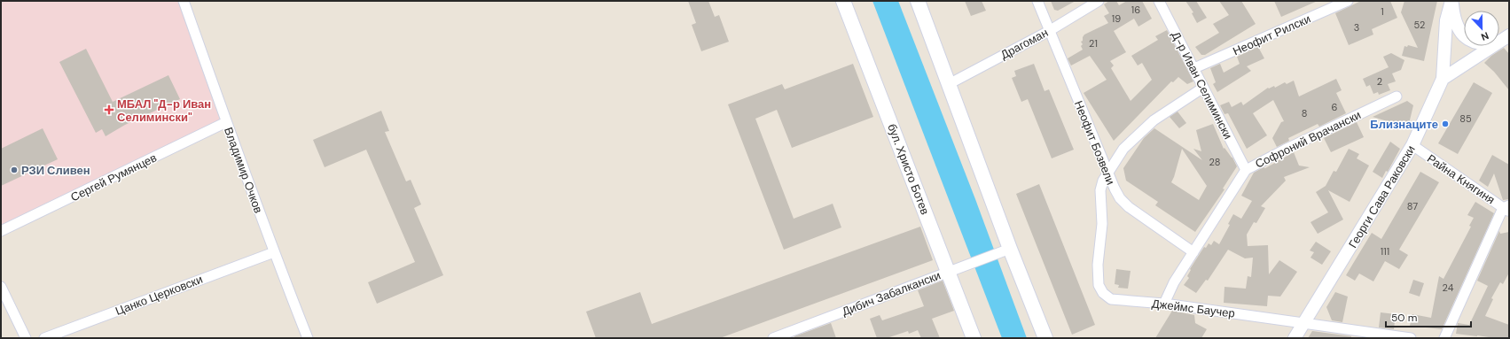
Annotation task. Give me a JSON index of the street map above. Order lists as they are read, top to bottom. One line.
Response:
{"streets":{"main road":["бул. Христо Ботев"],"street":["Неофит Рилски","Драгоман","Д-р Иван Селимински","Софроний Врачански","Неофит Бозвели","Владимир Очков","Сергей Румянцев","Райна Княгиня","Георги Сава Раковски","Дибич Забалкански","Цанко Церковски","Джеймс Баучер"]},"crossings":[["Неофит Рилски","Д-р Иван Селимински"],["Драгоман","Неофит Бозвели"],["Д-р Иван Селимински","Софроний Врачански"],["Софроний Врачански","Неофит Бозвели"],["Софроний Врачански","Джеймс Баучер"],["Неофит Бозвели","Джеймс Баучер"],["бул. Христо Ботев","Дибич Забалкански"],["Владимир Очков","Сергей Румянцев"],["Владимир Очков","Цанко Церковски"],["Райна Княгиня","Георги Сава Раковски"],["Георги Сава Раковски","Джеймс Баучер"]],"places":{"health":["МБАЛ \"Д-р Иван Селимински\""],"other":["Близнаците","РЗИ Сливен"]},"house_numbers":["16","1","19","52","3","21","2","6","8","85","28","87","111","24"],"scale_bar":"50 m","north":"bottom"}
